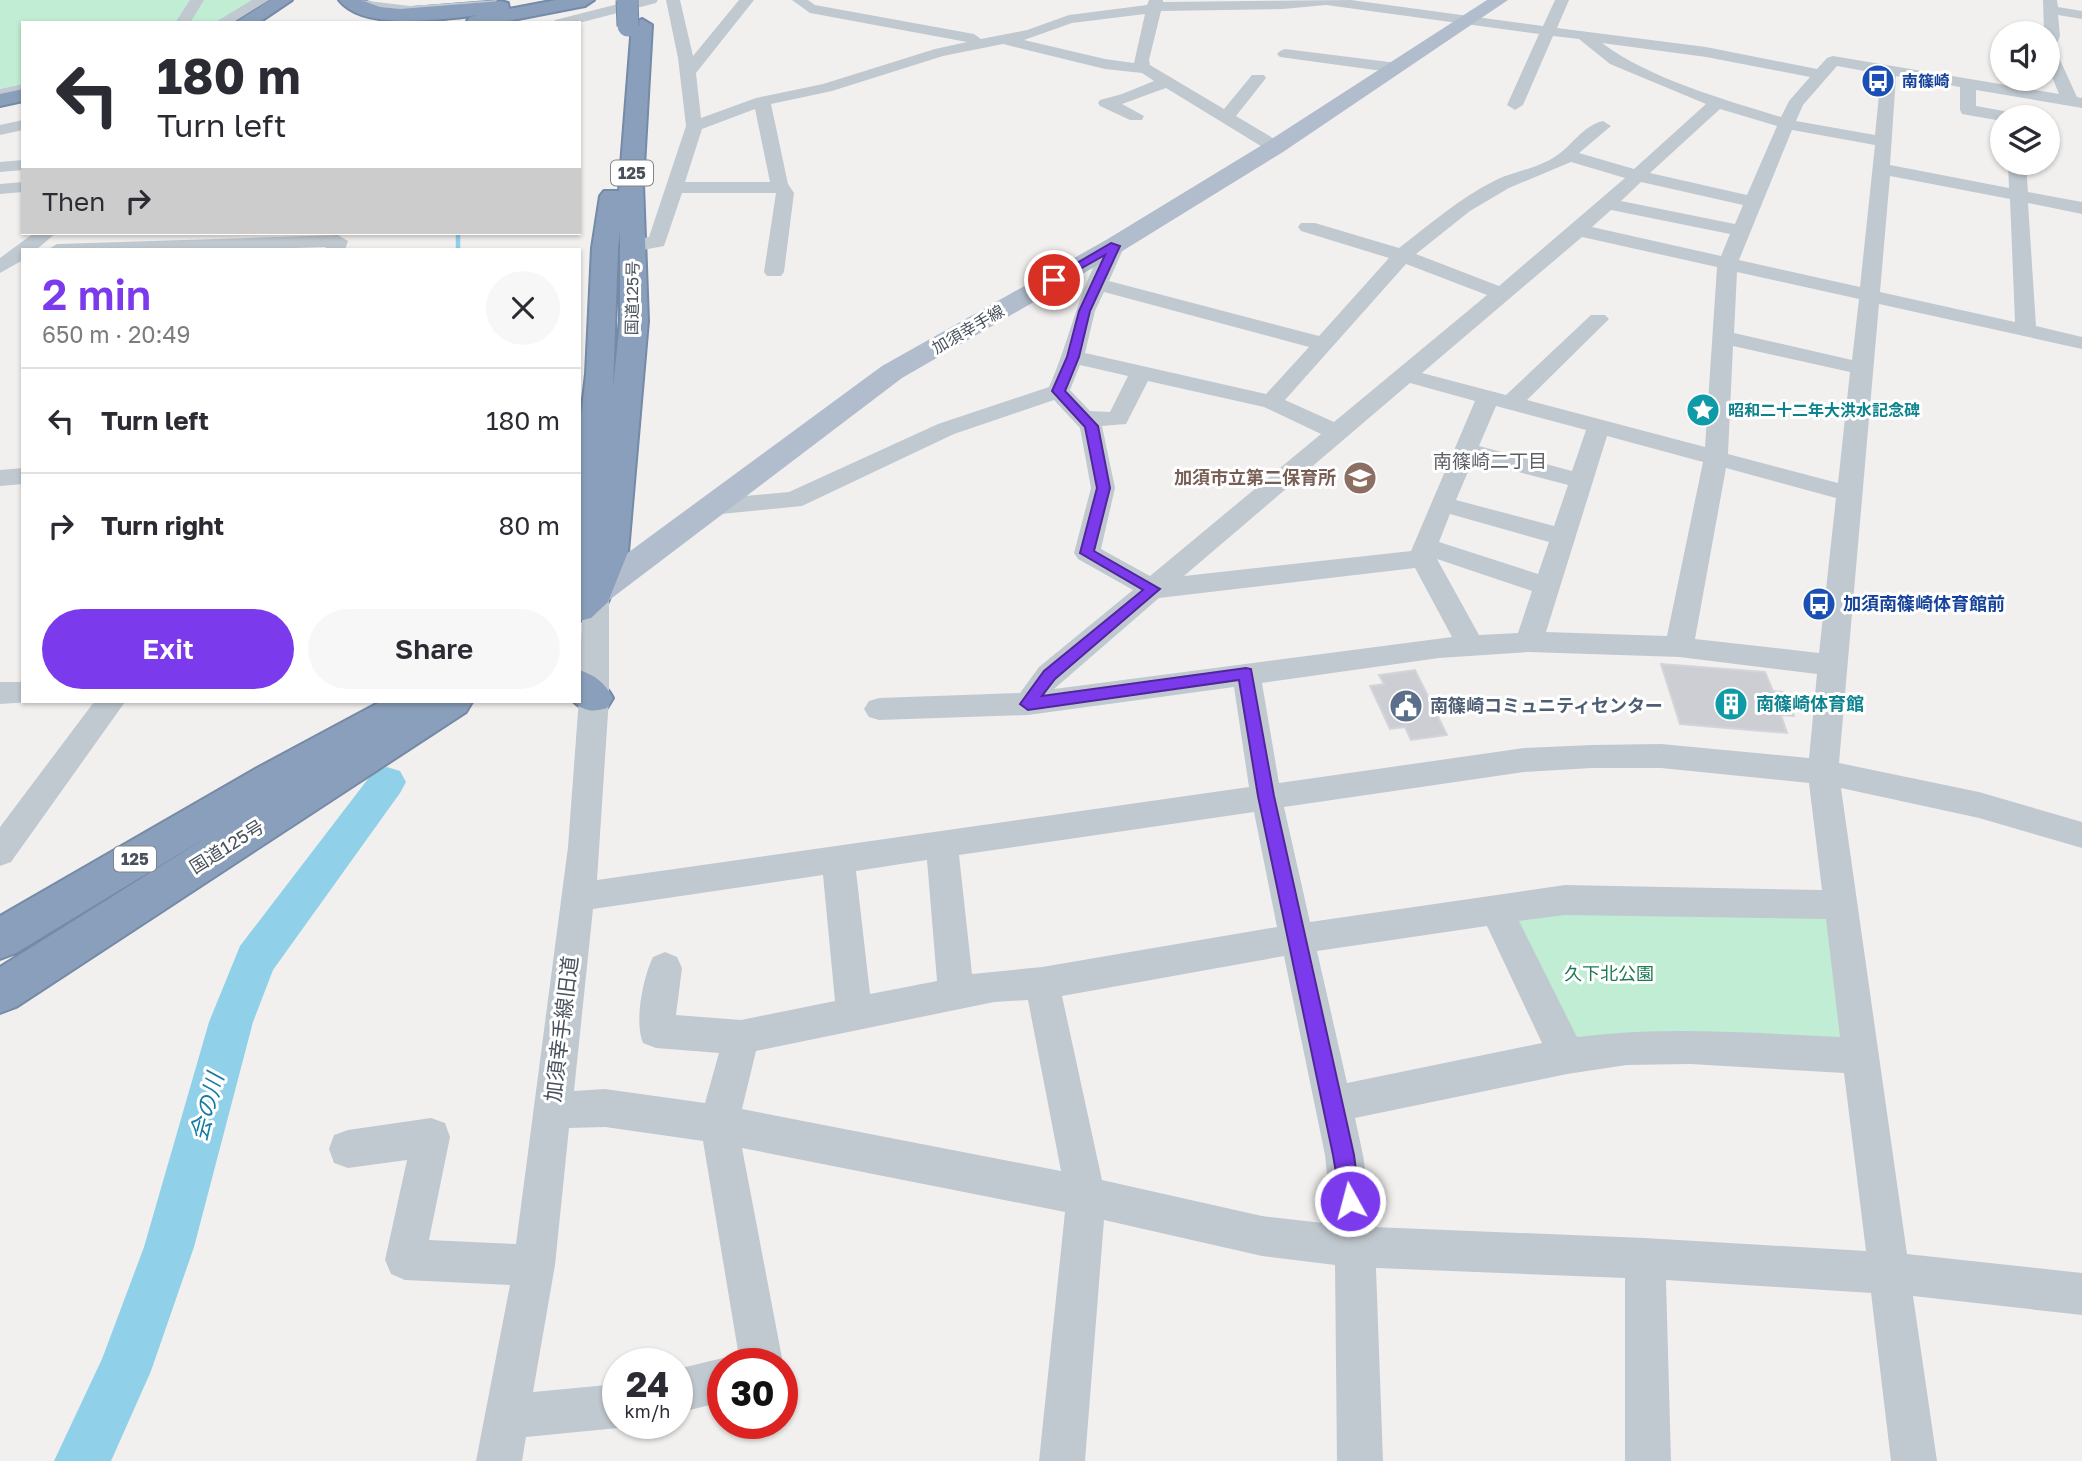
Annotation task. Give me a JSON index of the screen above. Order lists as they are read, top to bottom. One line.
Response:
{"streets":{"highway":["125","国道125号"],"main road":["加須幸手線"],"street":["加須幸手線旧道"]},"crossings":[["国道125号","加須幸手線"],["国道125号","加須幸手線旧道"],["加須幸手線","加須幸手線旧道"]],"districts":["南篠崎二丁目"],"water":["会の川"],"parks":["久下北公園"],"places":{"bus stop":["南篠崎","加須南篠崎体育館前"],"place":["昭和二十二年大洪水記念碑"],"school or university":["加須市立第二保育所"],"building":["南篠崎体育館"],"public building":["南篠崎コミュニティセンター"]},"page":{"turn":["180 m","Turn left"],"then":"Then","heading":["2 min","650 m · 20:49"],"list":[{"name":"Turn left","value":"180 m"},{"name":"Turn right","value":"80 m"}],"buttons":["Exit","Share"],"speed":"24 km/h","limit":"30"}}
